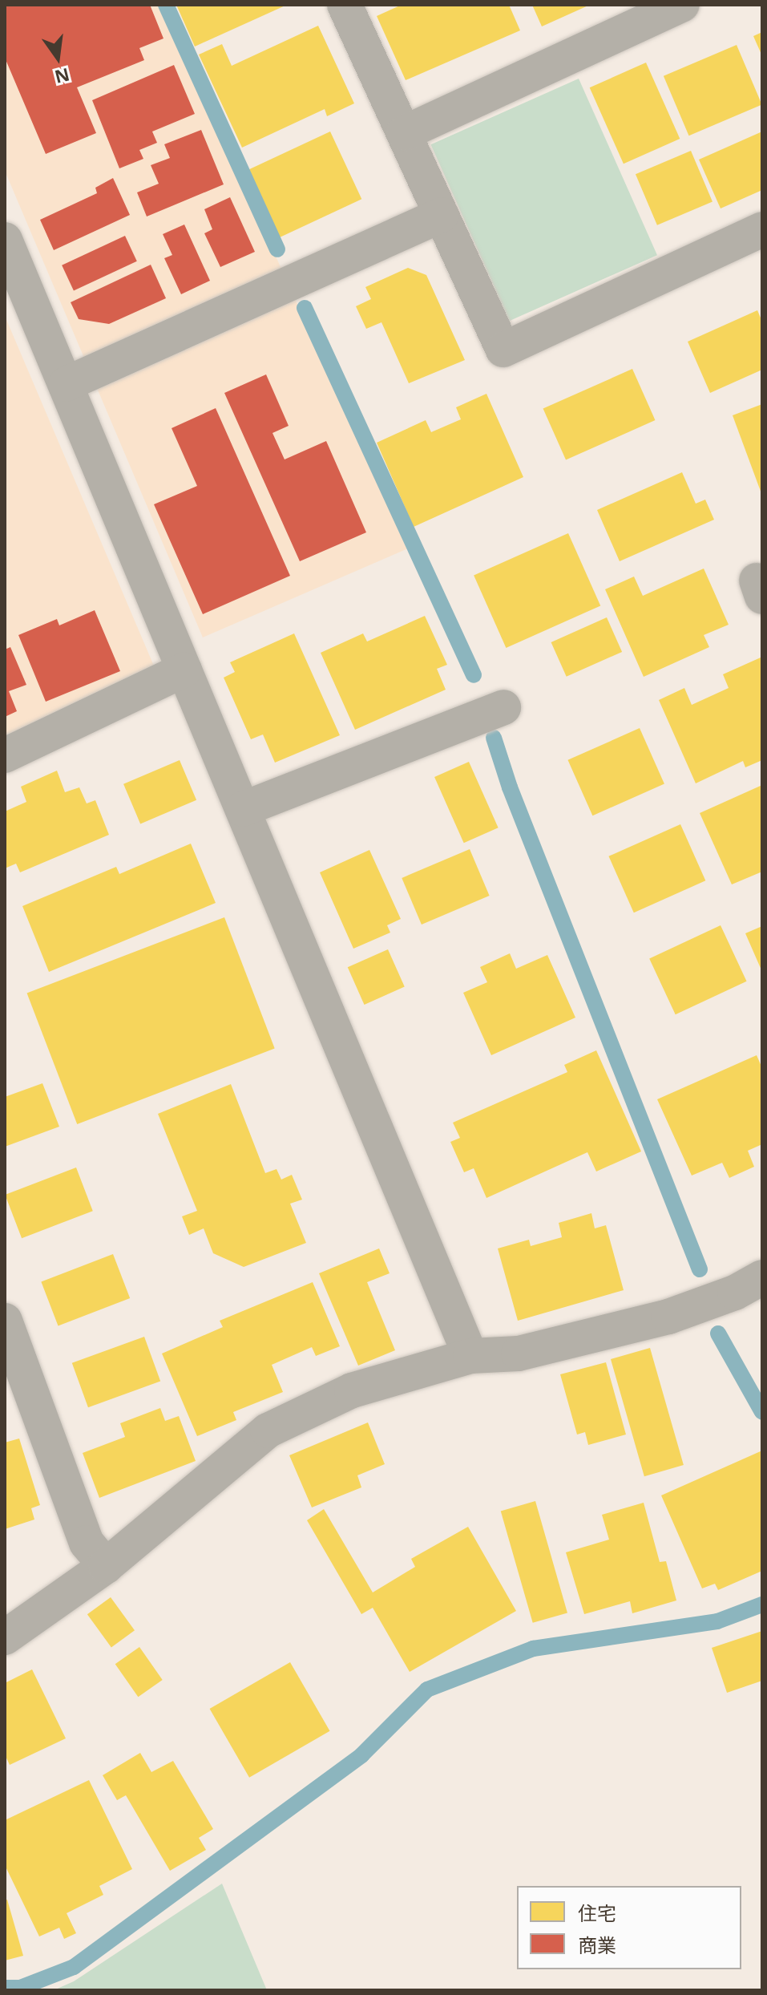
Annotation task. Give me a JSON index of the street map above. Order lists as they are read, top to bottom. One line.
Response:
{"legend":["住宅","商業"],"north":"bottom"}
